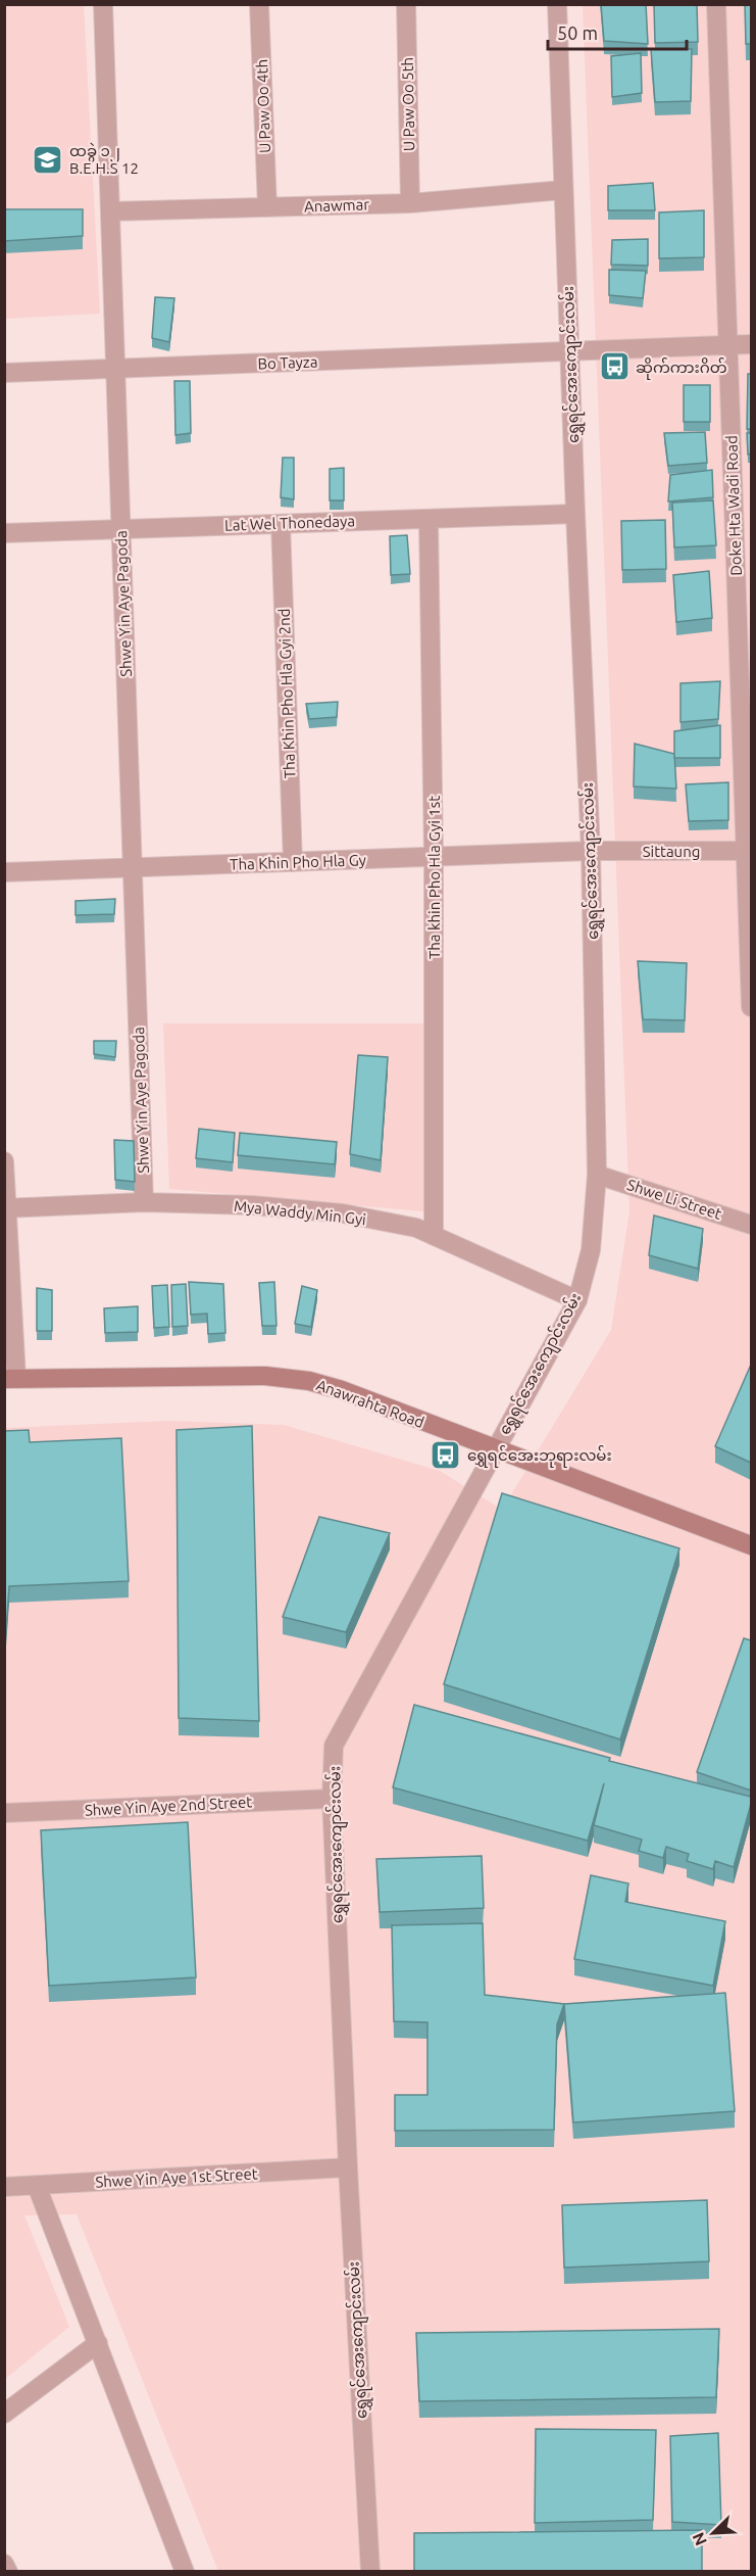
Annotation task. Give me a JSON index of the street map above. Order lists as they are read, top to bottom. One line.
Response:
{"streets":{"main road":["Anawrahta Road"],"street":["U Paw Oo 5th","U Paw Oo 4th","Anawmar","Bo Tayza","ရွှေရင်အေးကျောင်းလမ်း","Doke Hta Wadi Road","Lat Wel Thonedaya","Shwe Yin Aye Pagoda","Tha Khin Pho Hla Gyi 2nd","Sittaung","Tha Khin Pho Hla Gy","Tha khin Pho Hla Gyi 1st","Shwe Li Street","Mya Waddy Min Gyi","Shwe Yin Aye 2nd Street","Shwe Yin Aye 1st Street"]},"crossings":[["U Paw Oo 5th","Anawmar"],["U Paw Oo 4th","Anawmar"],["Anawmar","ရွှေရင်အေးကျောင်းလမ်း"],["Anawmar","Shwe Yin Aye Pagoda"],["Bo Tayza","ရွှေရင်အေးကျောင်းလမ်း"],["Bo Tayza","Doke Hta Wadi Road"],["Bo Tayza","Shwe Yin Aye Pagoda"],["ရွှေရင်အေးကျောင်းလမ်း","Lat Wel Thonedaya"],["ရွှေရင်အေးကျောင်းလမ်း","Sittaung"],["ရွှေရင်အေးကျောင်းလမ်း","Tha Khin Pho Hla Gy"],["ရွှေရင်အေးကျောင်းလမ်း","Shwe Li Street"],["ရွှေရင်အေးကျောင်းလမ်း","Mya Waddy Min Gyi"],["ရွှေရင်အေးကျောင်းလမ်း","Anawrahta Road"],["ရွှေရင်အေးကျောင်းလမ်း","Shwe Yin Aye 2nd Street"],["ရွှေရင်အေးကျောင်းလမ်း","Shwe Yin Aye 1st Street"],["Doke Hta Wadi Road","Sittaung"],["Lat Wel Thonedaya","Shwe Yin Aye Pagoda"],["Lat Wel Thonedaya","Tha Khin Pho Hla Gyi 2nd"],["Lat Wel Thonedaya","Tha khin Pho Hla Gyi 1st"],["Shwe Yin Aye Pagoda","Tha Khin Pho Hla Gy"],["Shwe Yin Aye Pagoda","Mya Waddy Min Gyi"],["Tha Khin Pho Hla Gyi 2nd","Tha Khin Pho Hla Gy"],["Sittaung","Tha Khin Pho Hla Gy"],["Tha Khin Pho Hla Gy","Tha khin Pho Hla Gyi 1st"],["Tha khin Pho Hla Gyi 1st","Mya Waddy Min Gyi"]],"places":{"school or university":["ထခွဲ ၁၂ B.E.H.S 12"],"bus stop":["ဆိုက်ကားဂိတ်","ရွှေရင်အေးဘုရားလမ်း"]},"scale_bar":"50 m","north":"bottom left"}
